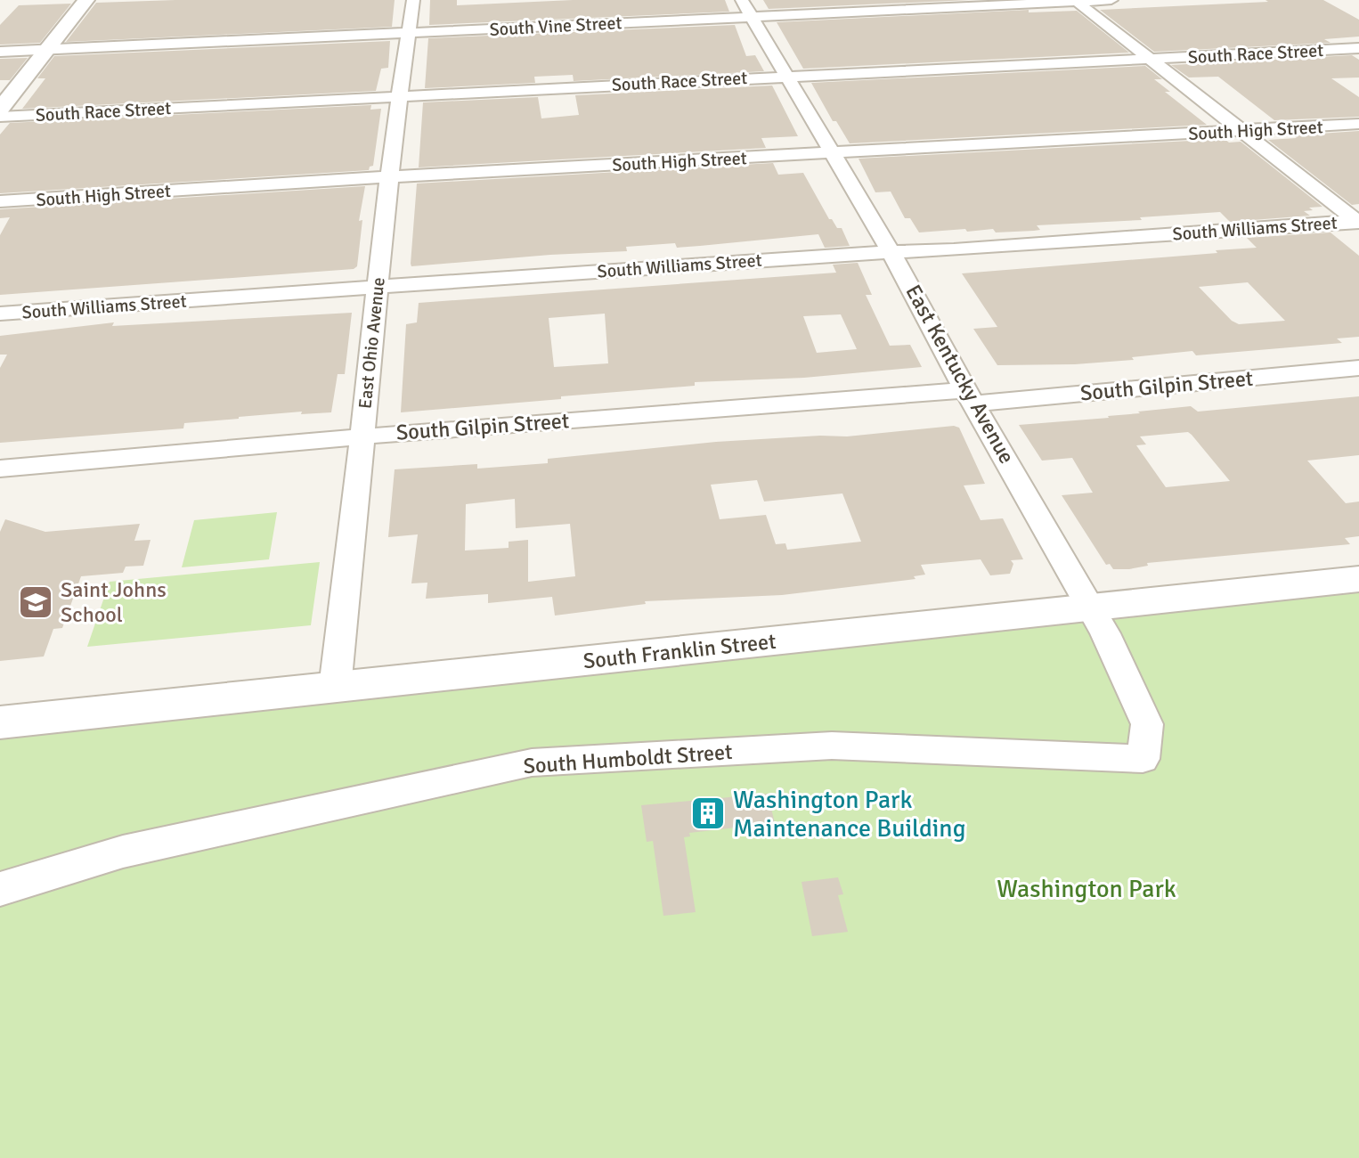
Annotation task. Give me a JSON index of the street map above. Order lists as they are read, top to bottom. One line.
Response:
{"streets":{"street":["South Vine Street","South Race Street","South High Street","South Williams Street","East Ohio Avenue","East Kentucky Avenue","South Gilpin Street","South Franklin Street","South Humboldt Street"]},"crossings":[["South Vine Street","East Ohio Avenue"],["South Vine Street","East Kentucky Avenue"],["South Race Street","East Ohio Avenue"],["South Race Street","East Kentucky Avenue"],["South High Street","East Ohio Avenue"],["South High Street","East Kentucky Avenue"],["South Williams Street","East Ohio Avenue"],["South Williams Street","East Kentucky Avenue"],["East Ohio Avenue","South Gilpin Street"],["East Ohio Avenue","South Franklin Street"],["East Kentucky Avenue","South Gilpin Street"],["East Kentucky Avenue","South Franklin Street"],["East Kentucky Avenue","South Humboldt Street"]],"parks":["Washington Park"],"places":{"school or university":["Saint Johns School"],"building":["Washington Park Maintenance Building"]}}
